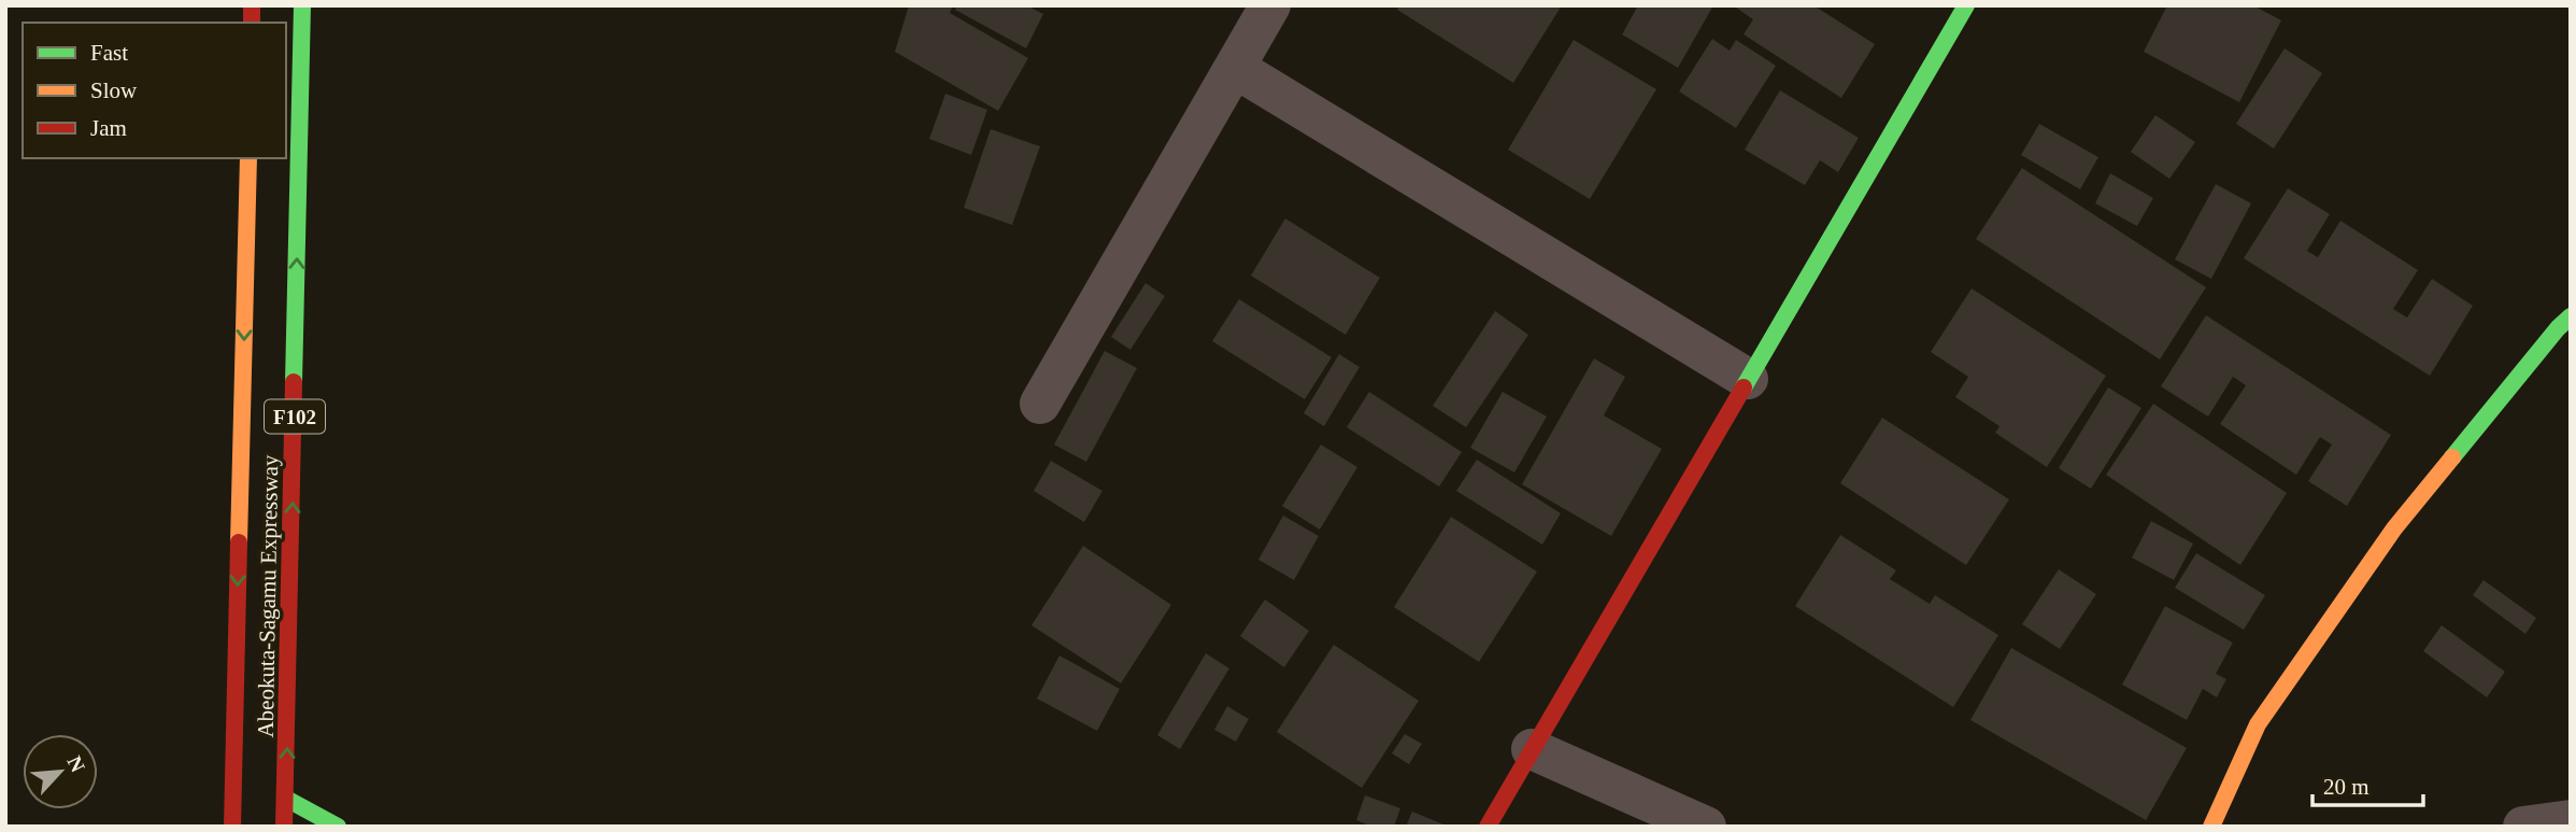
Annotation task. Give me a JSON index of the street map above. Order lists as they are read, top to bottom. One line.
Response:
{"streets":{"main road":["F102","Abeokuta-Sagamu Expressway"]},"legend":["Fast","Slow","Jam"],"scale_bar":"20 m","north":"top right"}
